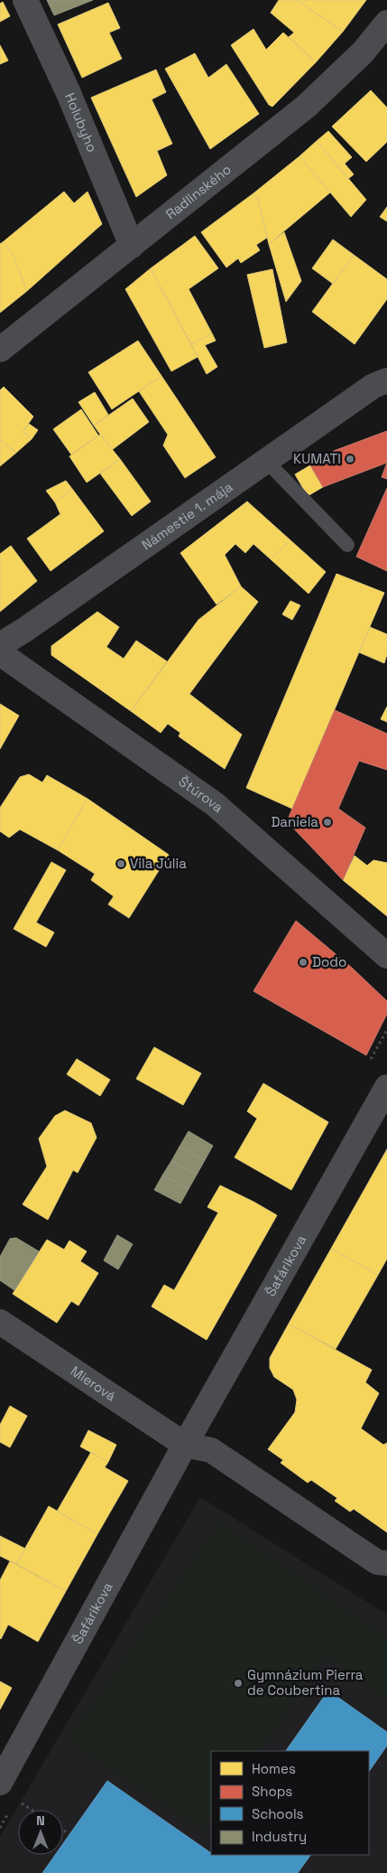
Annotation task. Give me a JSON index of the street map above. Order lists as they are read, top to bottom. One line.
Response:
{"streets":{"street":["Holubyho","Radlinského","Námestie 1. mája","Štúrova","Šafárikova","Mierová"]},"crossings":[["Holubyho","Radlinského"],["Šafárikova","Mierová"]],"places":["KUMATI","Daniela","Vila Júlia","Dodo","Gymnázium Pierra de Coubertina"],"legend":["Homes","Shops","Schools","Industry"],"north":"top"}
